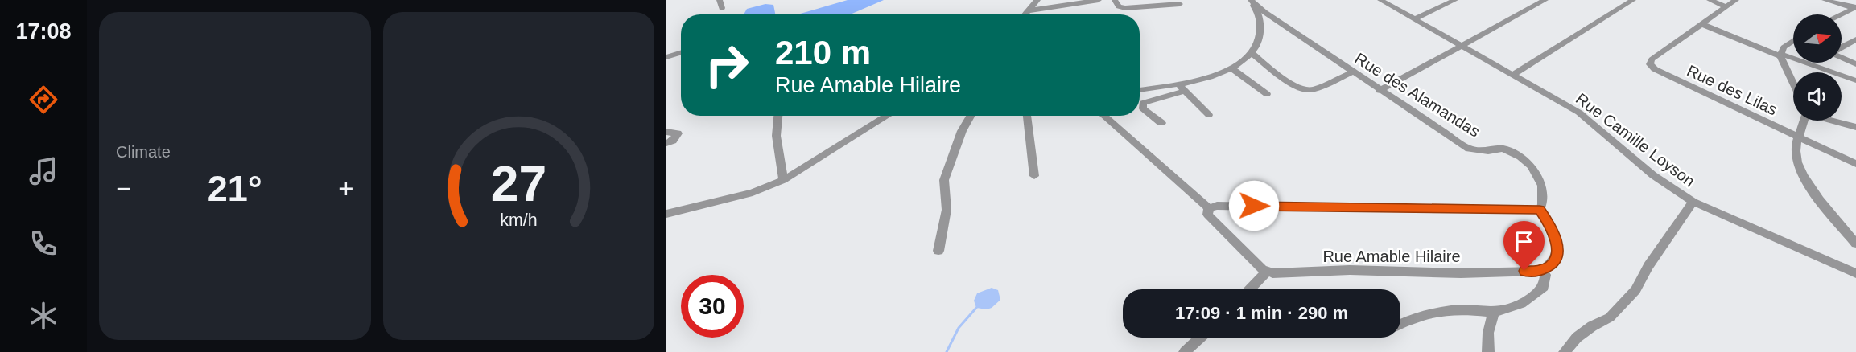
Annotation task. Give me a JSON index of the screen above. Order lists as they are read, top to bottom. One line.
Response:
{"streets":{"street":["Rue des Lilas","Rue des Alamandas","Rue Camille Loyson","Rue Amable Hilaire"]},"north":"right","page":{"tabs":"17:08","tile":"Climate","turn":["210 m","Rue Amable Hilaire"],"heat":["−","21°","+"],"limit":"30","trip":"17:09 · 1 min · 290 m","gauge":["27","km/h"]}}
